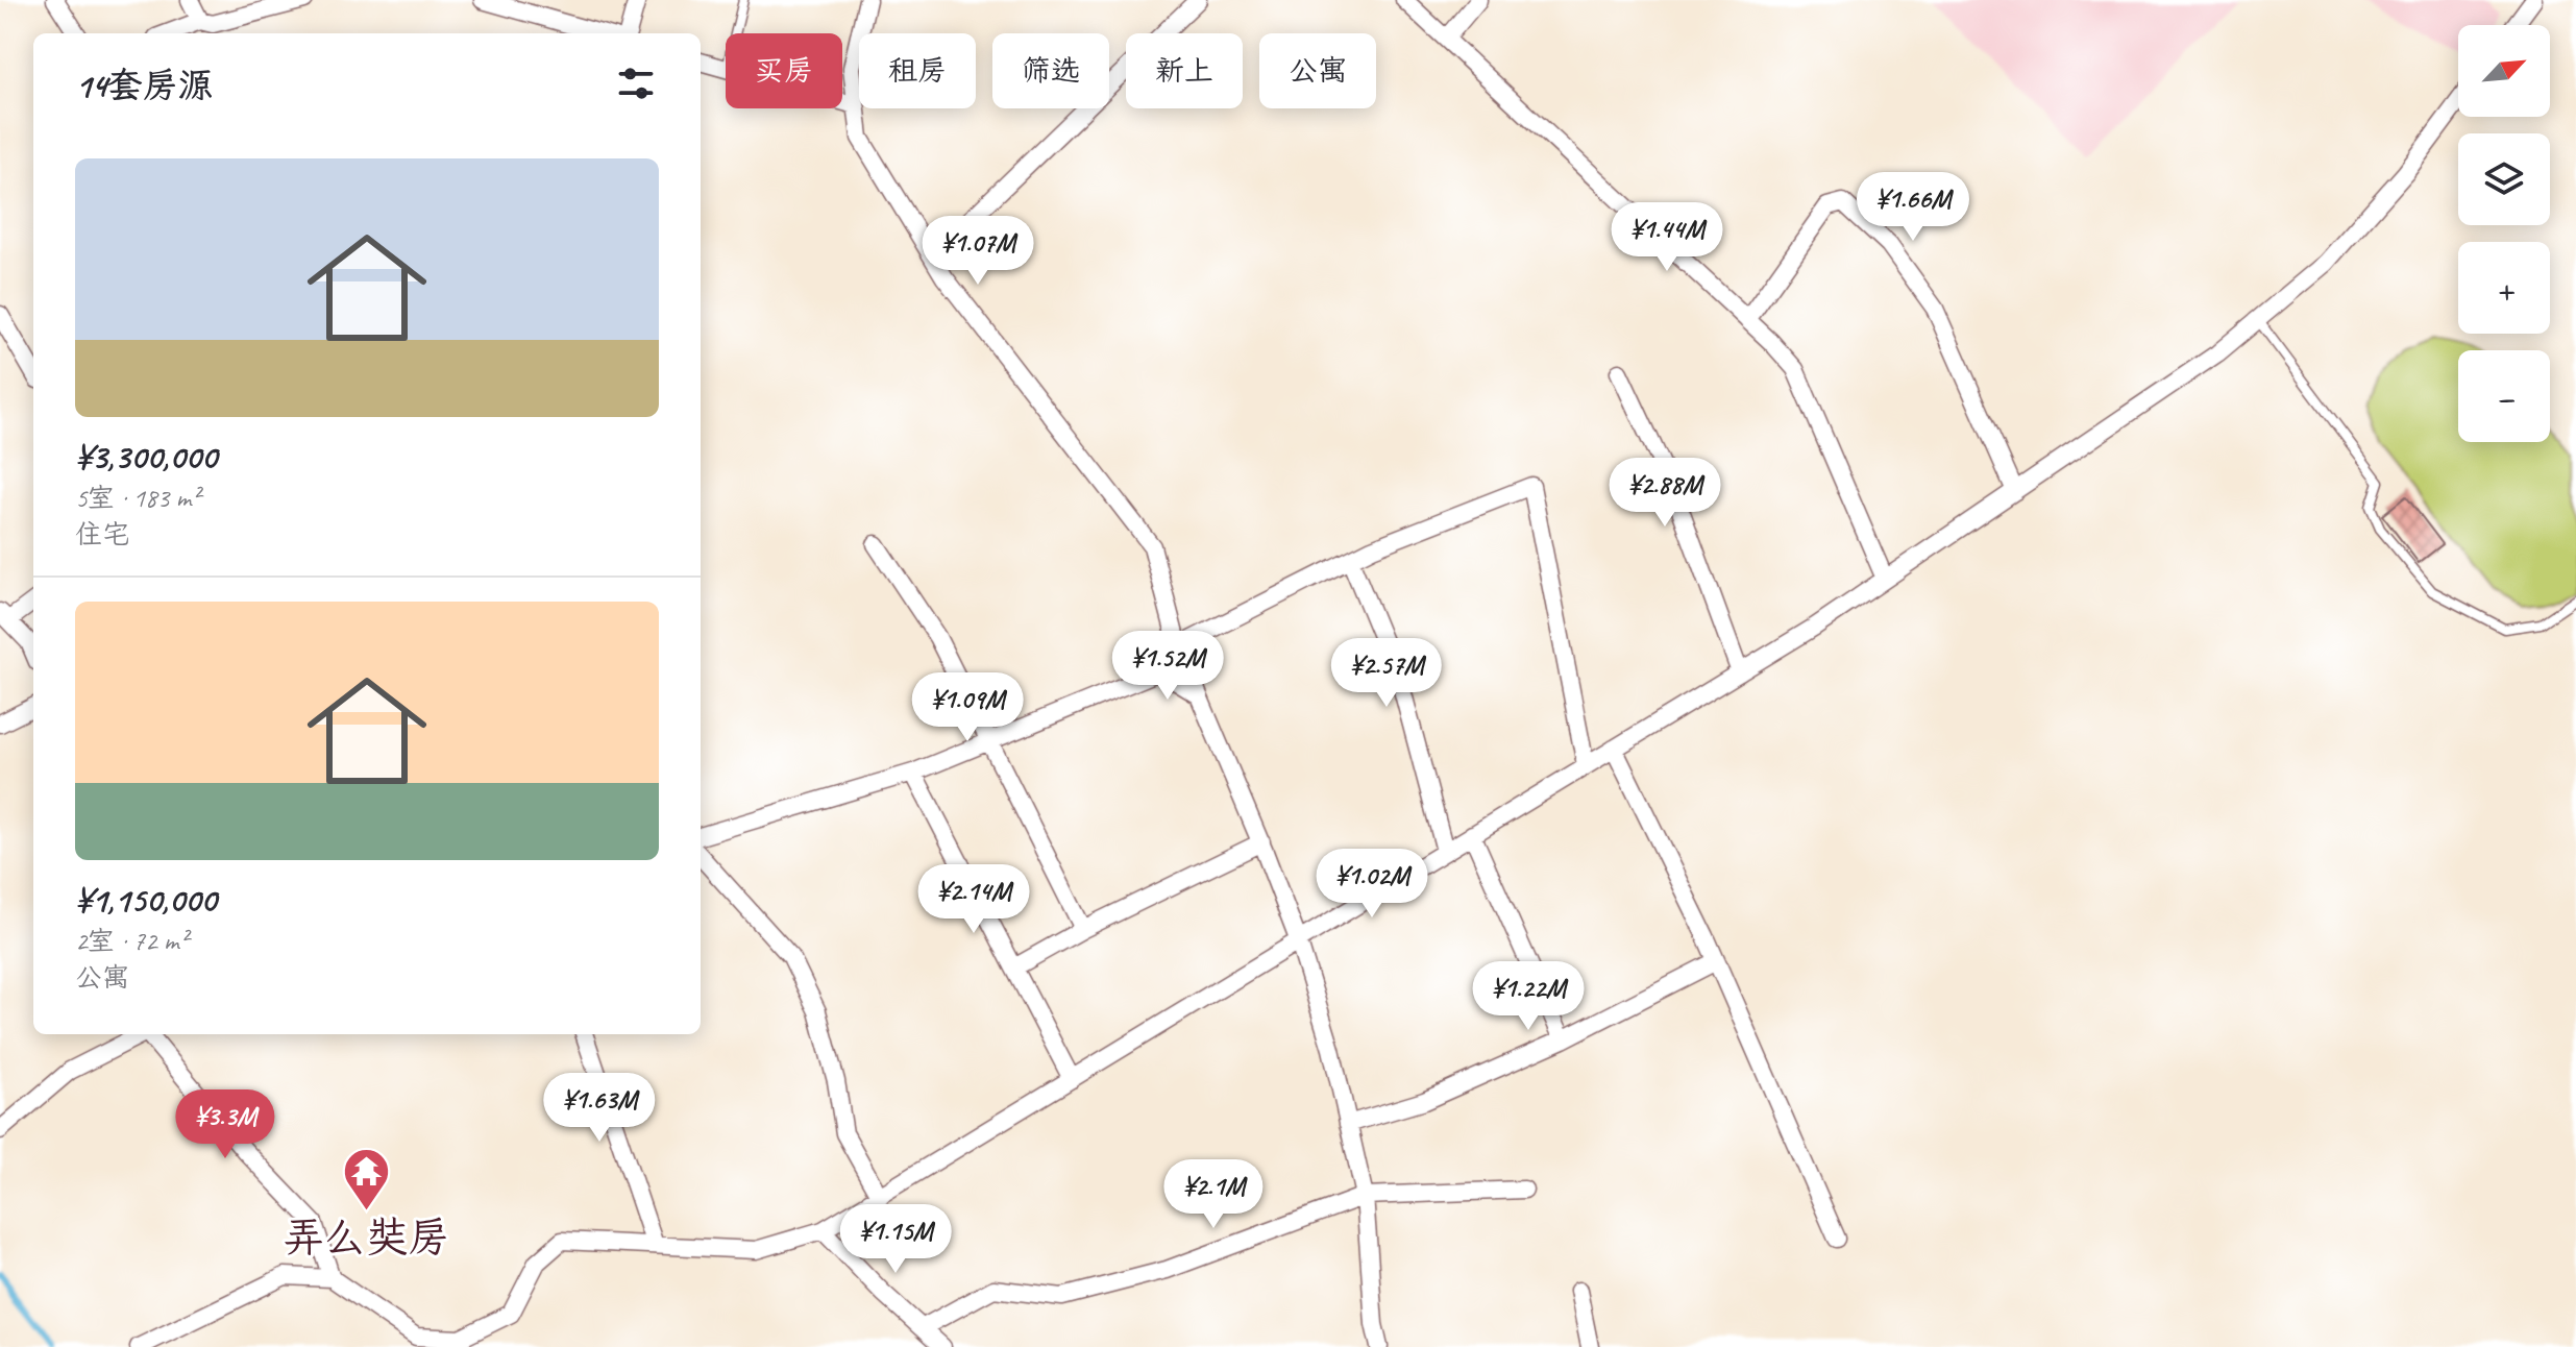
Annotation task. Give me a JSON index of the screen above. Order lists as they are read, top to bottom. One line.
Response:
{"places":{"temple":["弄么奘房"]},"north":"top right","page":{"map_buttons":["+","−"],"chip":["买房","租房","筛选","新上","公寓"],"heading":"14套房源","list":[{"name":"¥3,300,000","note":"5室 · 183 m² · 住宅"},{"name":"¥1,150,000","note":"2室 · 72 m² · 公寓"}],"price":["¥1.66M","¥1.44M","¥1.07M","¥2.88M","¥1.52M","¥2.57M","¥1.09M","¥1.02M","¥2.14M","¥1.22M","¥1.63M","¥3.3M","¥2.1M","¥1.15M"]}}
